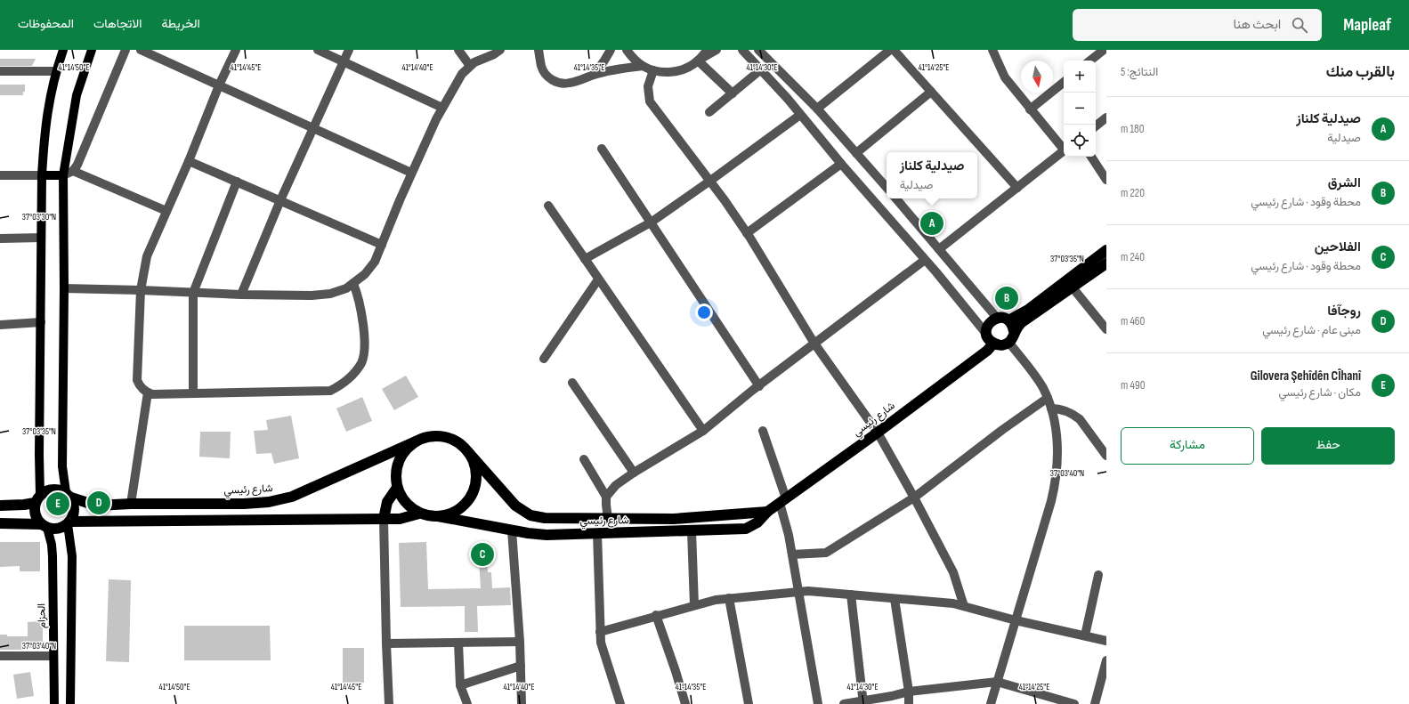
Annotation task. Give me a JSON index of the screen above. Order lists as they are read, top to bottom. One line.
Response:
{"streets":{"highway":["شارع رئيسي"],"main road":["الحزام"]},"crossings":[["شارع رئيسي","الحزام"]],"north":"bottom","page":{"header":"Mapleaf","search":"ابحث هنا","nav":["الخريطة","الاتجاهات","المحفوظات"],"heading":["بالقرب منك","النتائج: 5"],"map_buttons":["+","−"],"list":[{"mark":"A","name":"صيدلية كلناز","note":"صيدلية","value":"180 m"},{"mark":"B","name":"الشرق","note":"محطة وقود · شارع رئيسي","value":"220 m"},{"mark":"C","name":"الفلاحين","note":"محطة وقود · شارع رئيسي","value":"240 m"},{"mark":"D","name":"روجآفا","note":"مبنى عام · شارع رئيسي","value":"460 m"},{"mark":"E","name":"Gilovera Şehîdên CÎhanî","note":"مكان · شارع رئيسي","value":"490 m"}],"popup":["صيدلية كلناز","صيدلية"],"pins":["A","B","D","E","C"],"buttons":["حفظ","مشاركة"]},"coordinates":["41°14'50\"E","41°14'45\"E","41°14'40\"E","41°14'35\"E","41°14'30\"E","41°14'25\"E","37°03'30\"N","37°03'35\"N","37°03'40\"N"]}
